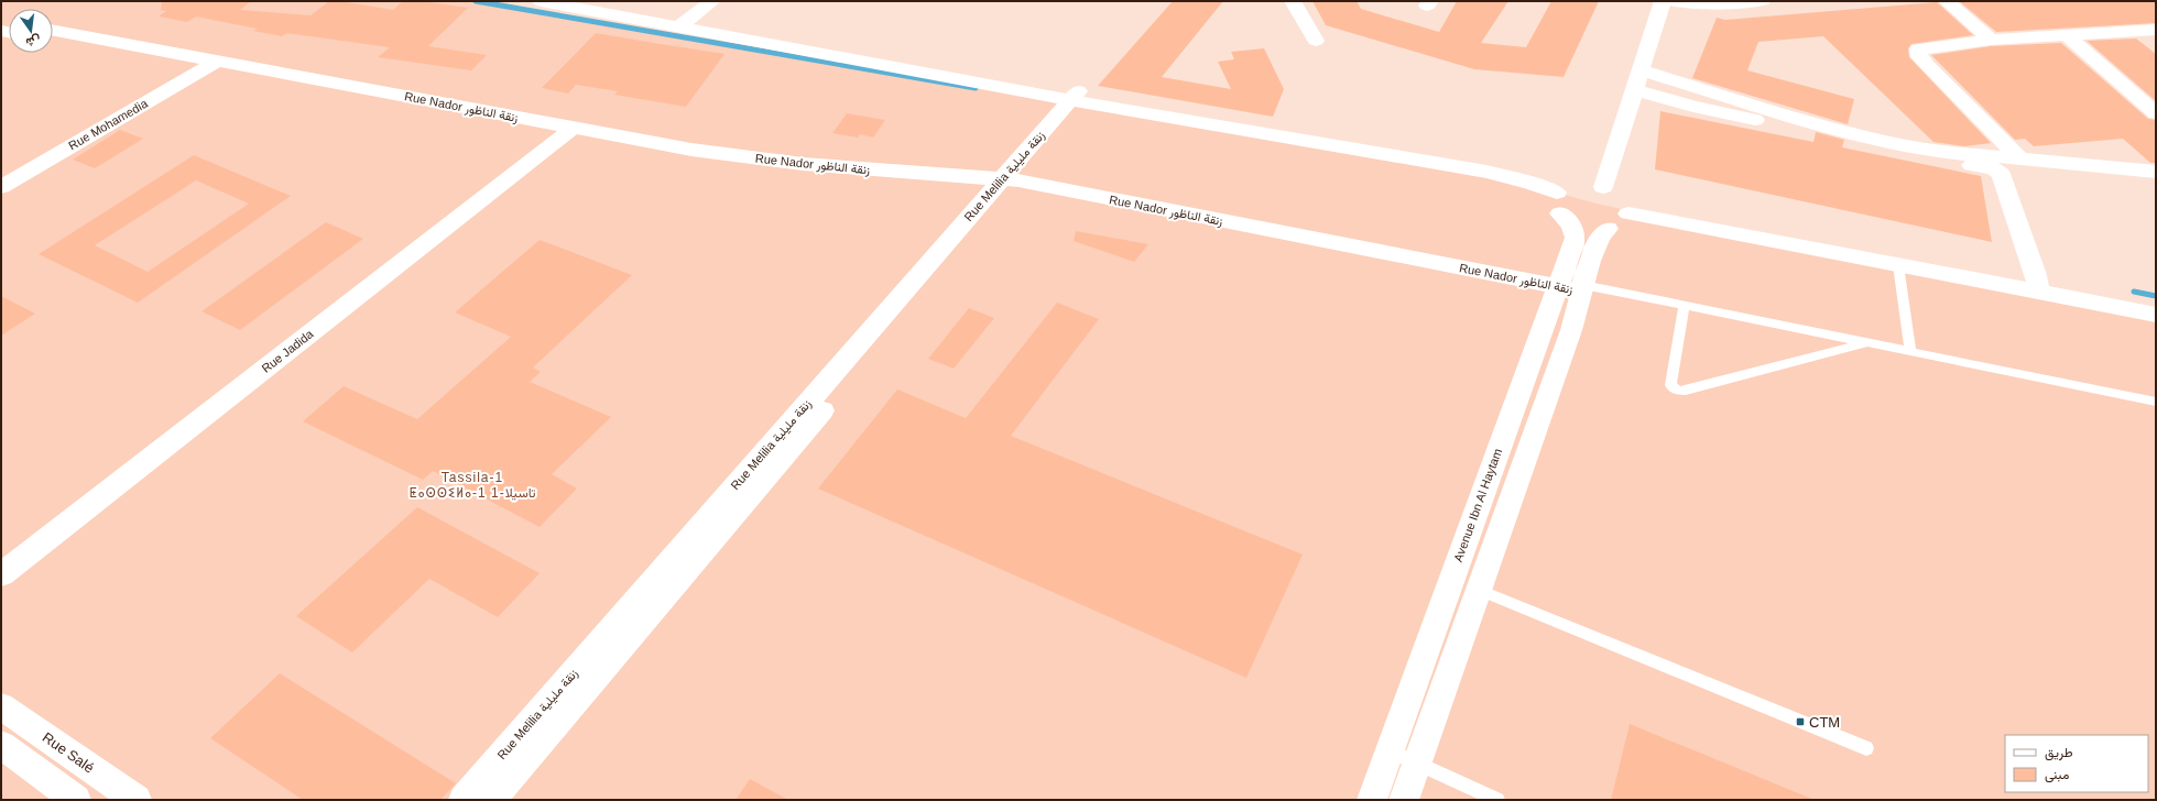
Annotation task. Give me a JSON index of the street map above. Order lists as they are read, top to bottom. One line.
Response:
{"streets":{"street":["Rue Nador زنقة الناظور","Rue Mohamedia","Rue Melilia زنقة مليلية","Rue Jadida","Avenue Ibn Al Haytam","Rue Salé"]},"crossings":[["Rue Nador زنقة الناظور","Rue Mohamedia"],["Rue Nador زنقة الناظور","Rue Melilia زنقة مليلية"],["Rue Nador زنقة الناظور","Rue Jadida"],["Rue Nador زنقة الناظور","Avenue Ibn Al Haytam"]],"districts":["Tassila-1 ⵟⴰⵙⵙⵉⵍⴰ-1 1-تاسيلا"],"places":{"transit":["CTM"]},"legend":["طريق","مبنى"],"north":"bottom"}
